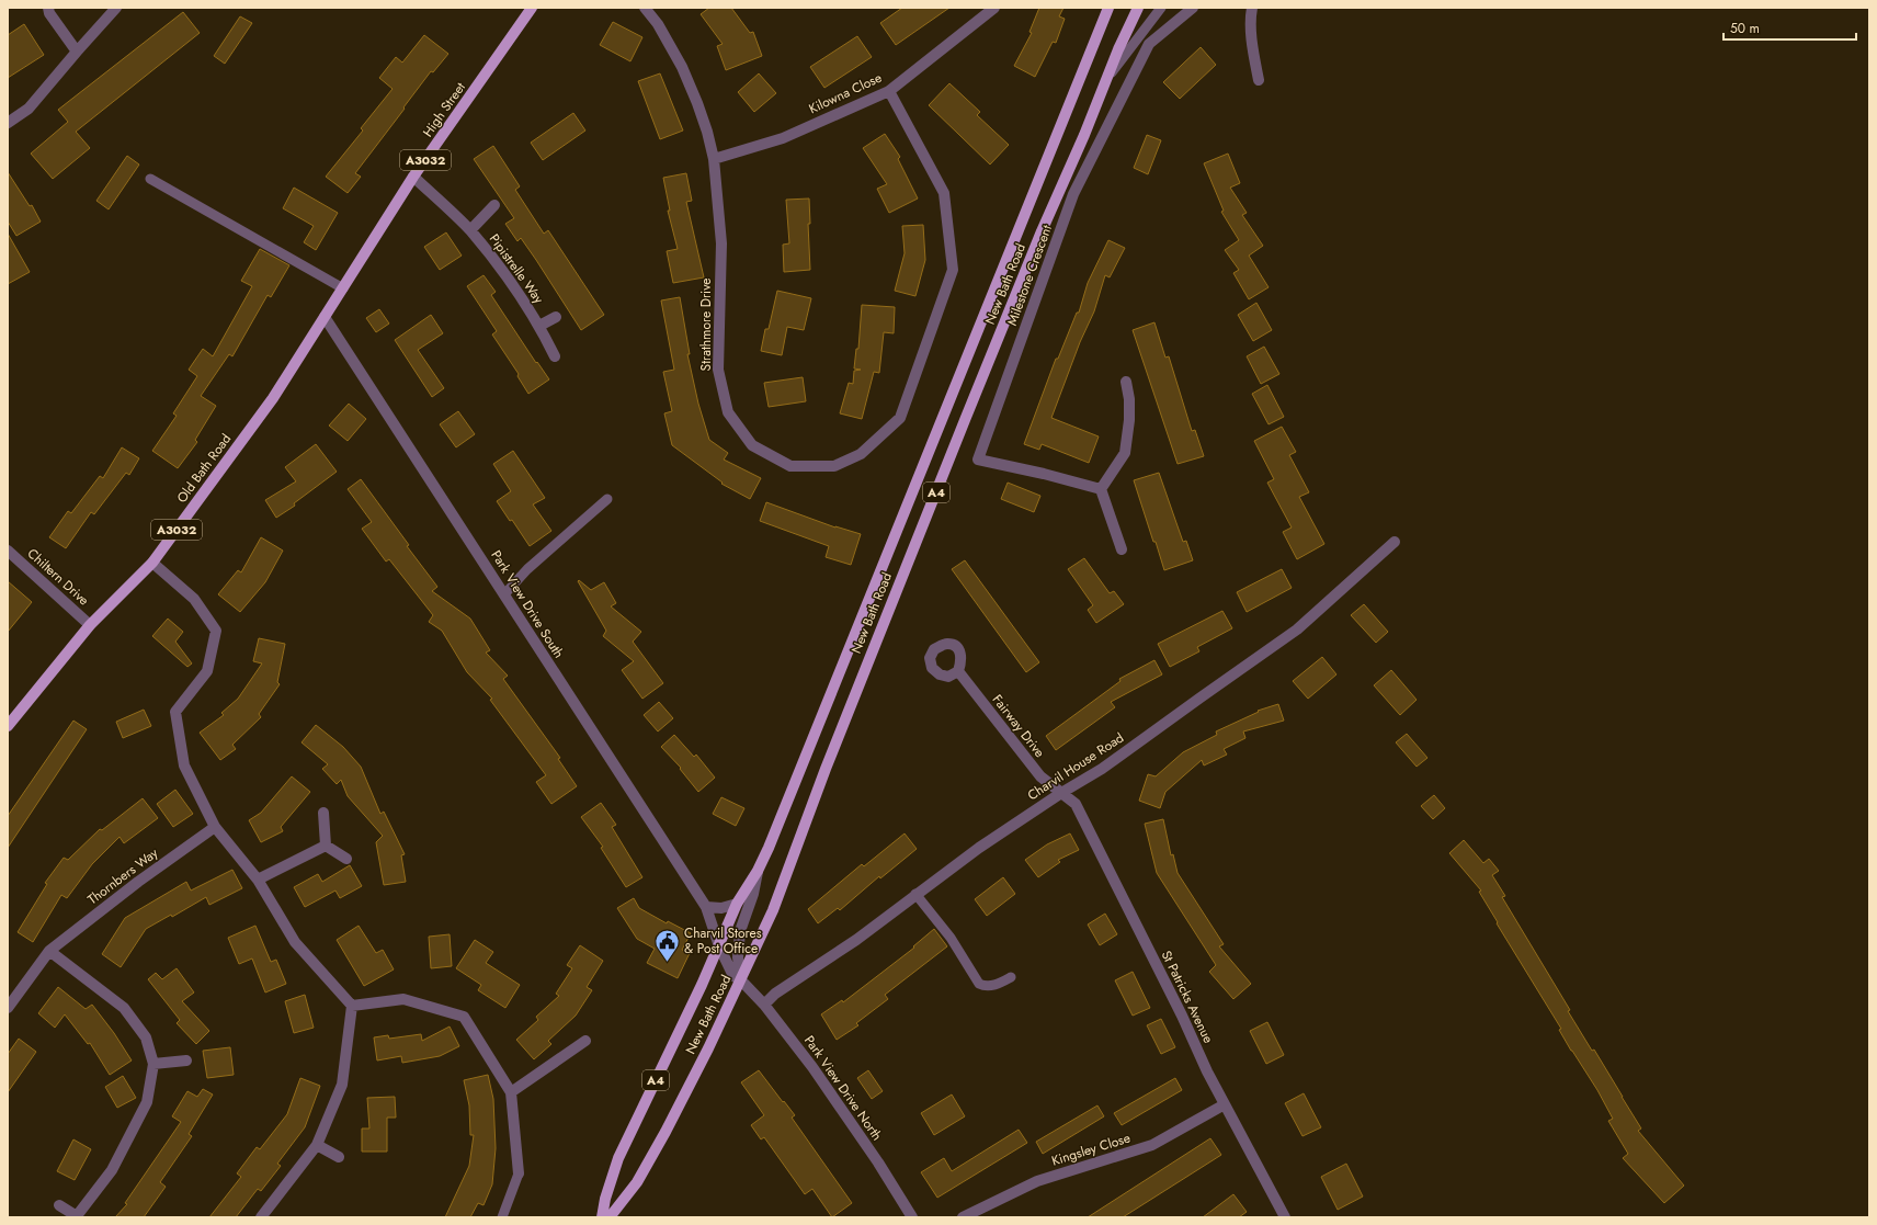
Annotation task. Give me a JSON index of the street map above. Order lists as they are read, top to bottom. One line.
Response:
{"streets":{"main road":["High Street","A3032","New Bath Road","Old Bath Road","A4"],"street":["Kilowna Close","Pipistrelle Way","Milestone Crescent","Strathmore Drive","Chiltern Drive","Park View Drive South","Fairway Drive","Charvil House Road","Thornbers Way","St Patricks Avenue","Park View Drive North","Kingsley Close"]},"crossings":[["Kilowna Close","Strathmore Drive"],["High Street","Pipistrelle Way"],["High Street","Old Bath Road"],["High Street","Park View Drive South"],["New Bath Road","Park View Drive South"],["New Bath Road","Park View Drive North"],["Old Bath Road","Chiltern Drive"],["Old Bath Road","Park View Drive South"],["Park View Drive South","Park View Drive North"],["Fairway Drive","Charvil House Road"],["Fairway Drive","St Patricks Avenue"],["Charvil House Road","St Patricks Avenue"],["Charvil House Road","Park View Drive North"],["St Patricks Avenue","Kingsley Close"]],"places":{"public building":["Charvil Stores & Post Office"]},"scale_bar":"50 m"}
